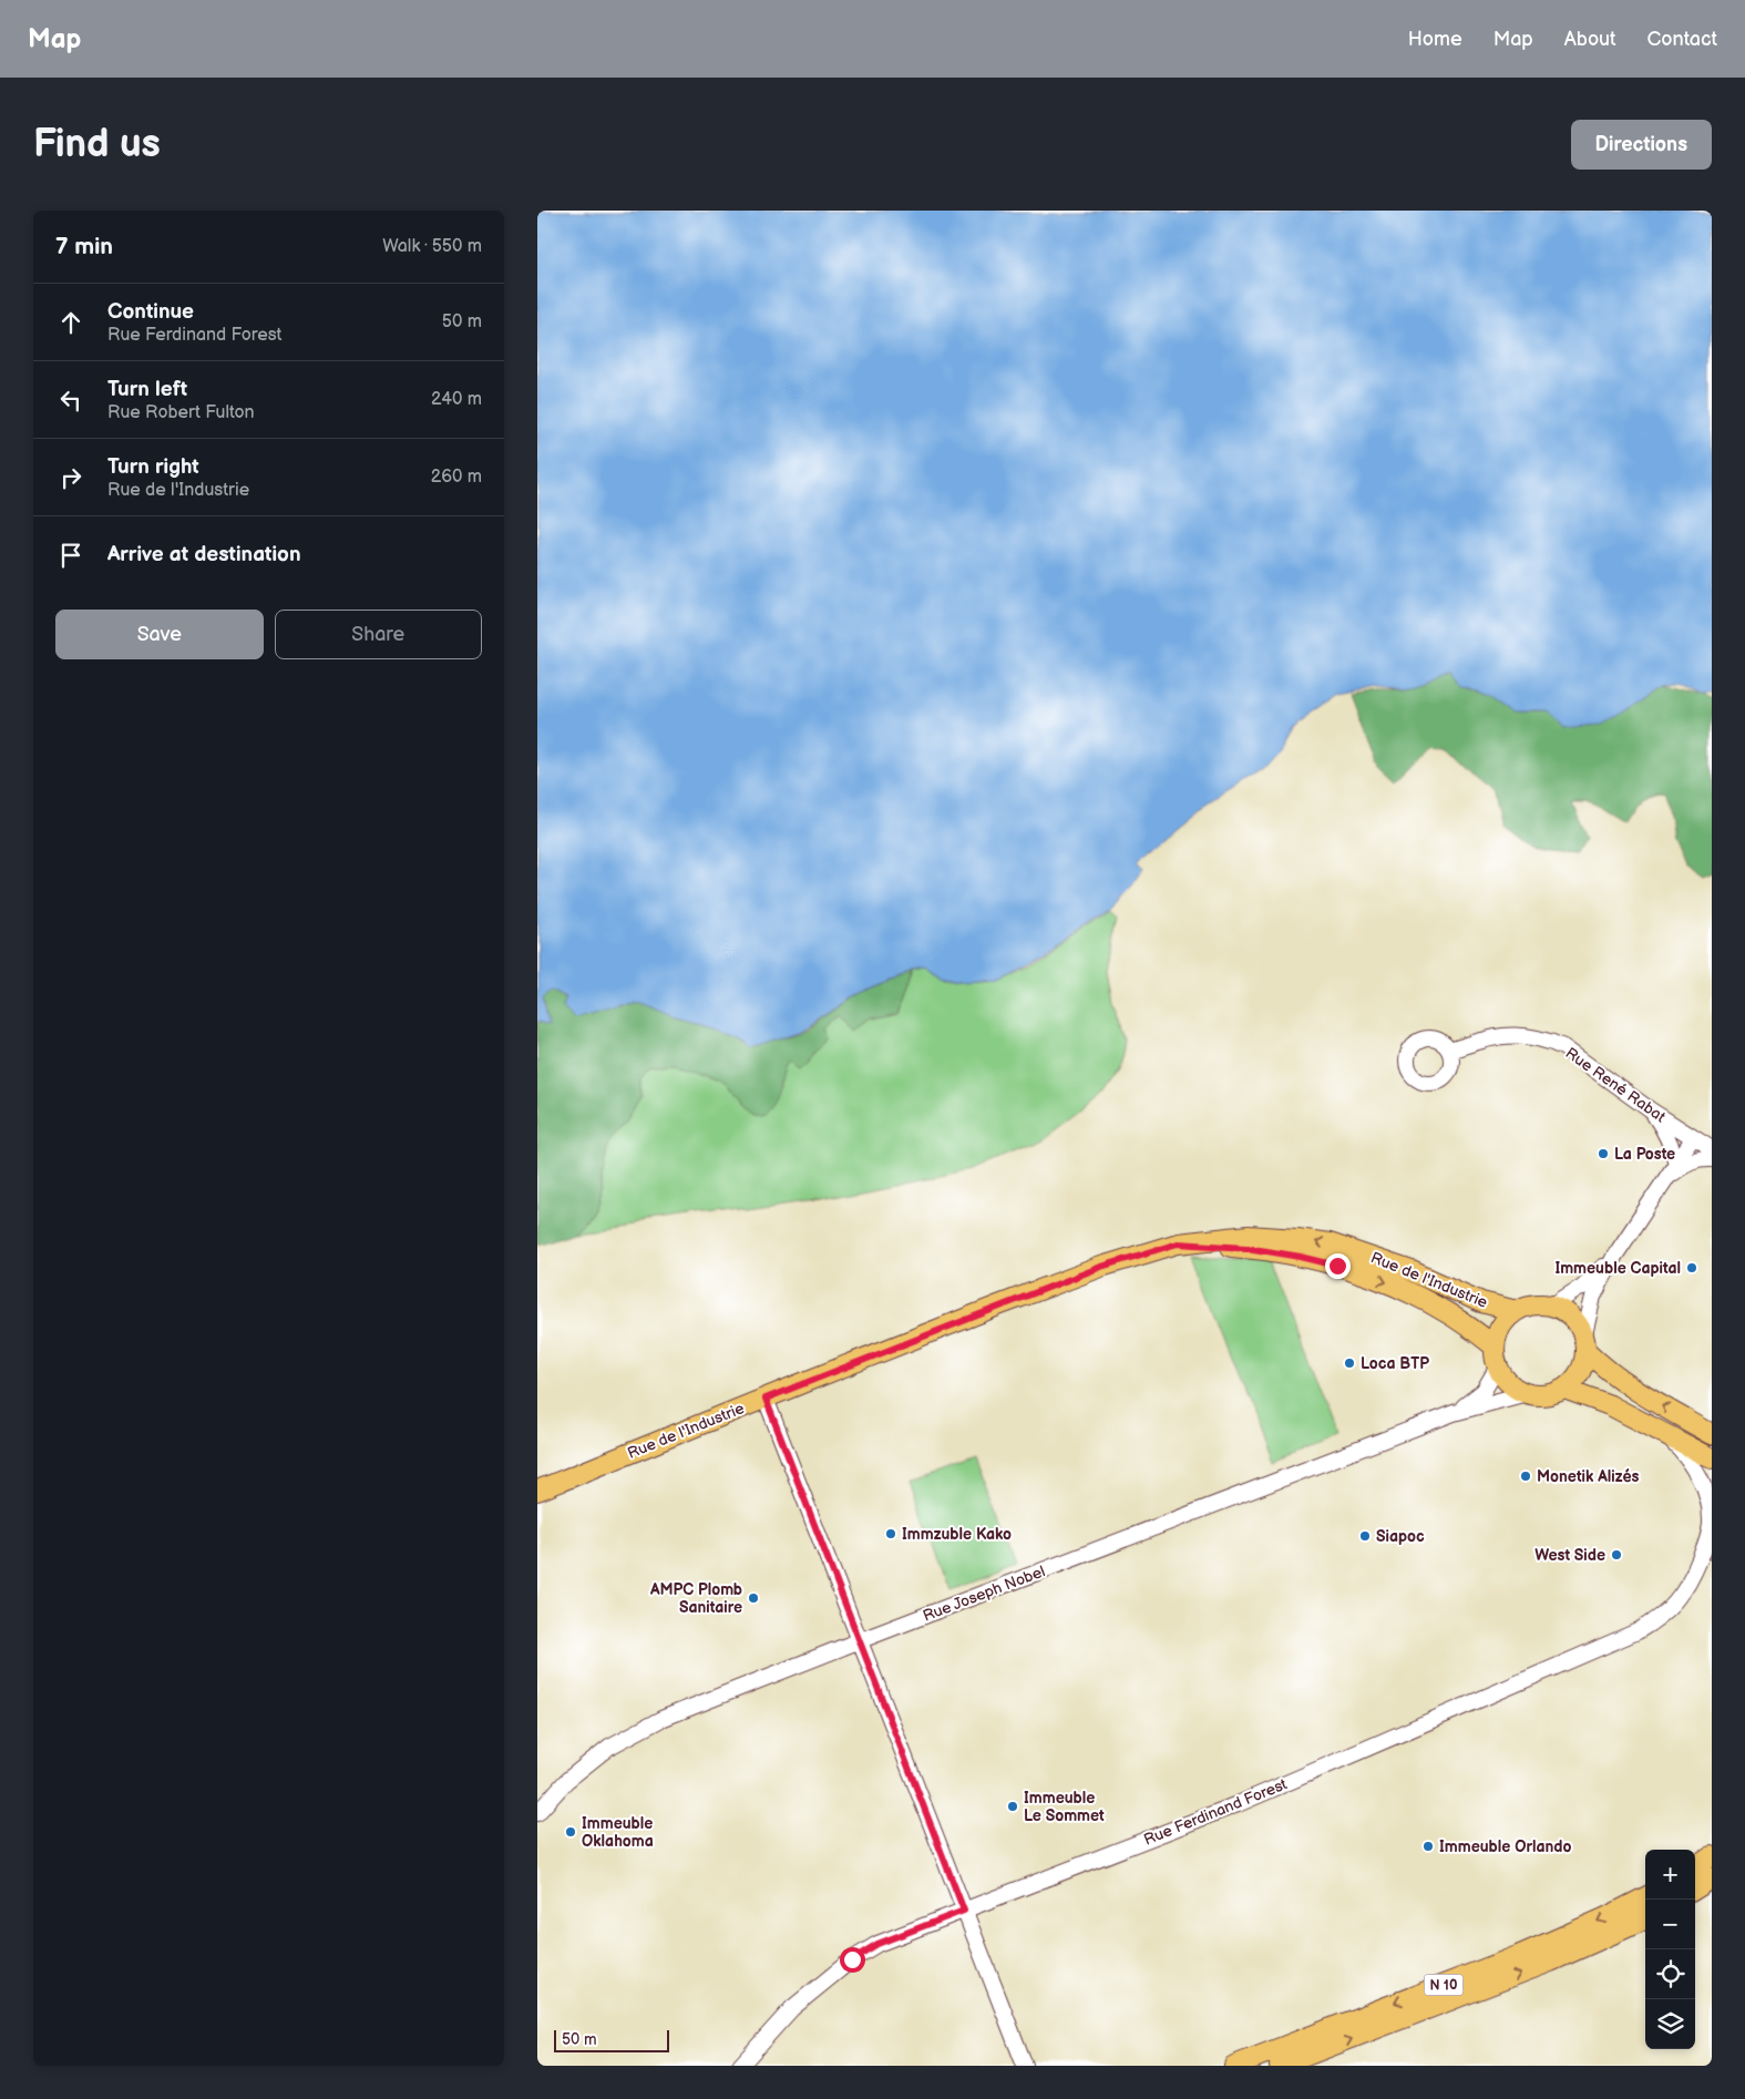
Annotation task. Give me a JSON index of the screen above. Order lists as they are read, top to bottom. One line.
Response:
{"streets":{"main road":["Rue de l'Industrie","N 10"],"street":["Rue René Rabat","Rue Joseph Nobel","Rue Ferdinand Forest"]},"crossings":[["Rue de l'Industrie","Rue Joseph Nobel"]],"places":["La Poste","Immeuble Capital","Loca BTP","Monetik Alizés","Immzuble Kako","Siapoc","West Side","AMPC Plomb Sanitaire","Immeuble Le Sommet","Immeuble Oklahoma","Immeuble Orlando"],"scale_bar":"50 m","page":{"header":"Map","nav":["Home","Map","About","Contact"],"buttons":["Directions",["Save","Share"]],"title":"Find us","heading":["7 min","Walk · 550 m"],"list":[["Continue","Rue Ferdinand Forest","50 m"],["Turn left","Rue Robert Fulton","240 m"],["Turn right","Rue de l'Industrie","260 m"],"Arrive at destination"],"map_buttons":["+","−"],"scale":"50 m"}}
